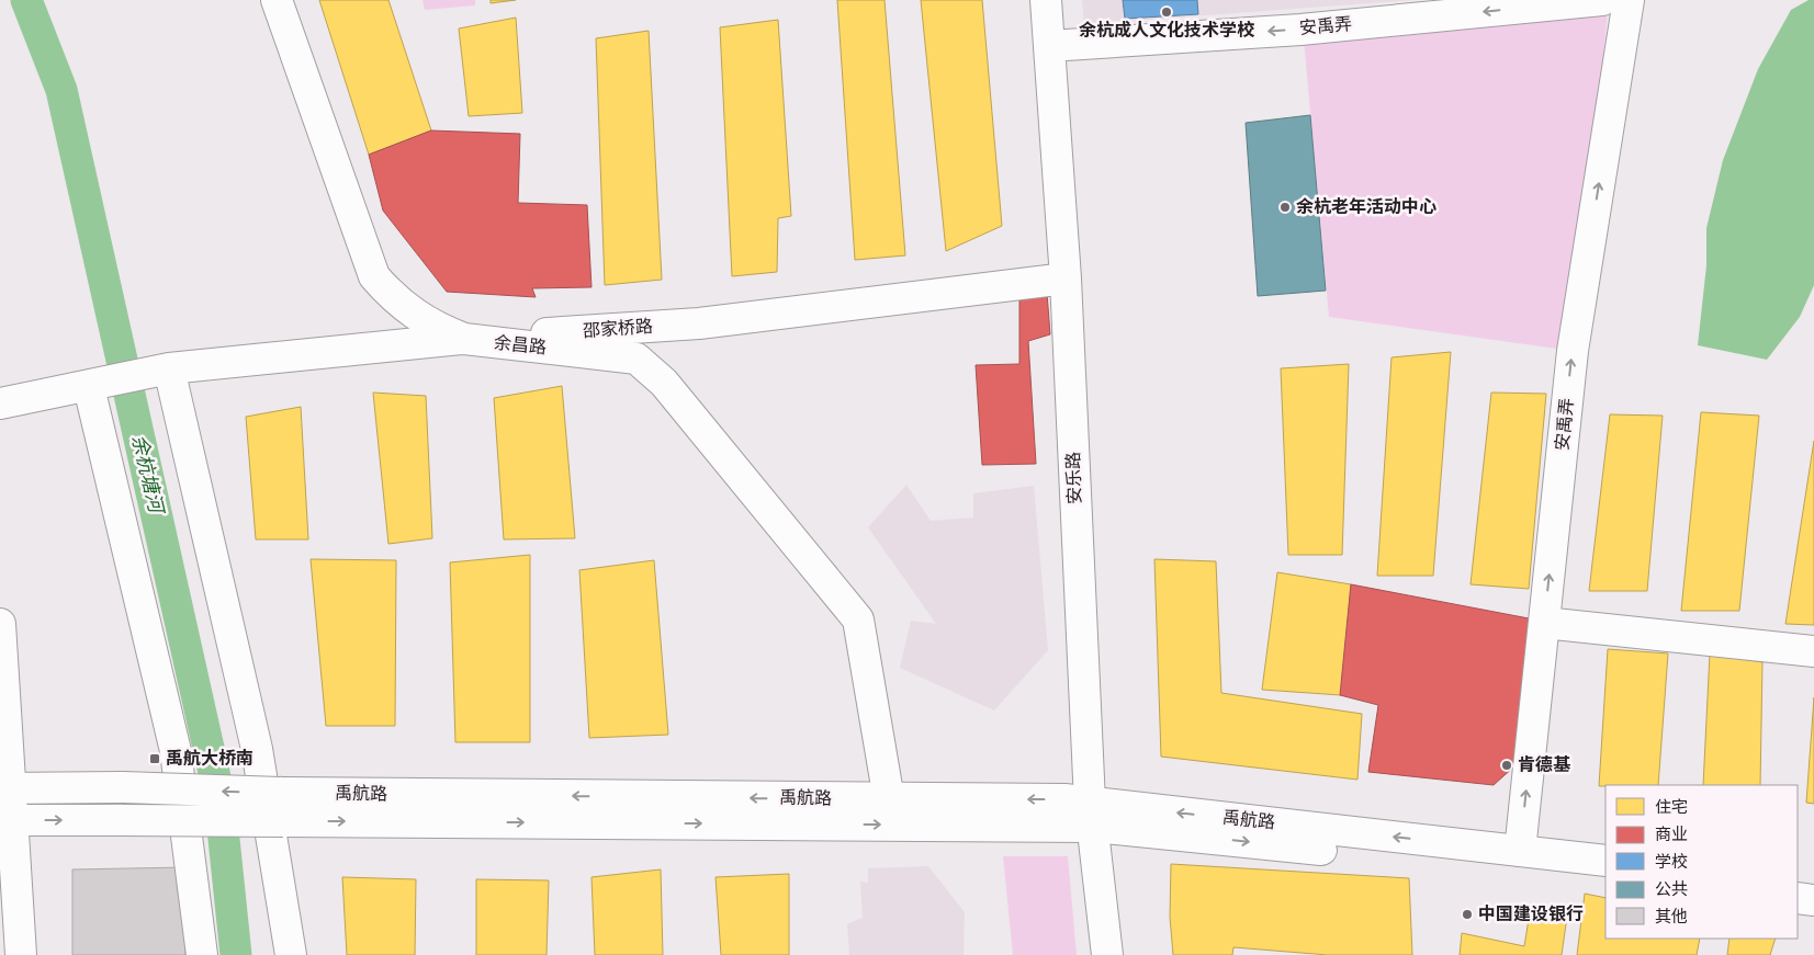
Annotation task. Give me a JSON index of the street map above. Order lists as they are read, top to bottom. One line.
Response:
{"streets":{"street":["安禹弄","邵家桥路","余昌路","安乐路","禹航路"]},"crossings":[["安禹弄","安乐路"],["安禹弄","禹航路"],["邵家桥路","余昌路"],["邵家桥路","安乐路"],["余昌路","禹航路"],["安乐路","禹航路"]],"water":["余杭塘河"],"places":{"other":["余杭成人文化技术学校","余杭老年活动中心","肯德基","中国建设银行"],"transit":["禹航大桥南"]},"legend":["住宅","商业","学校","公共","其他"]}
